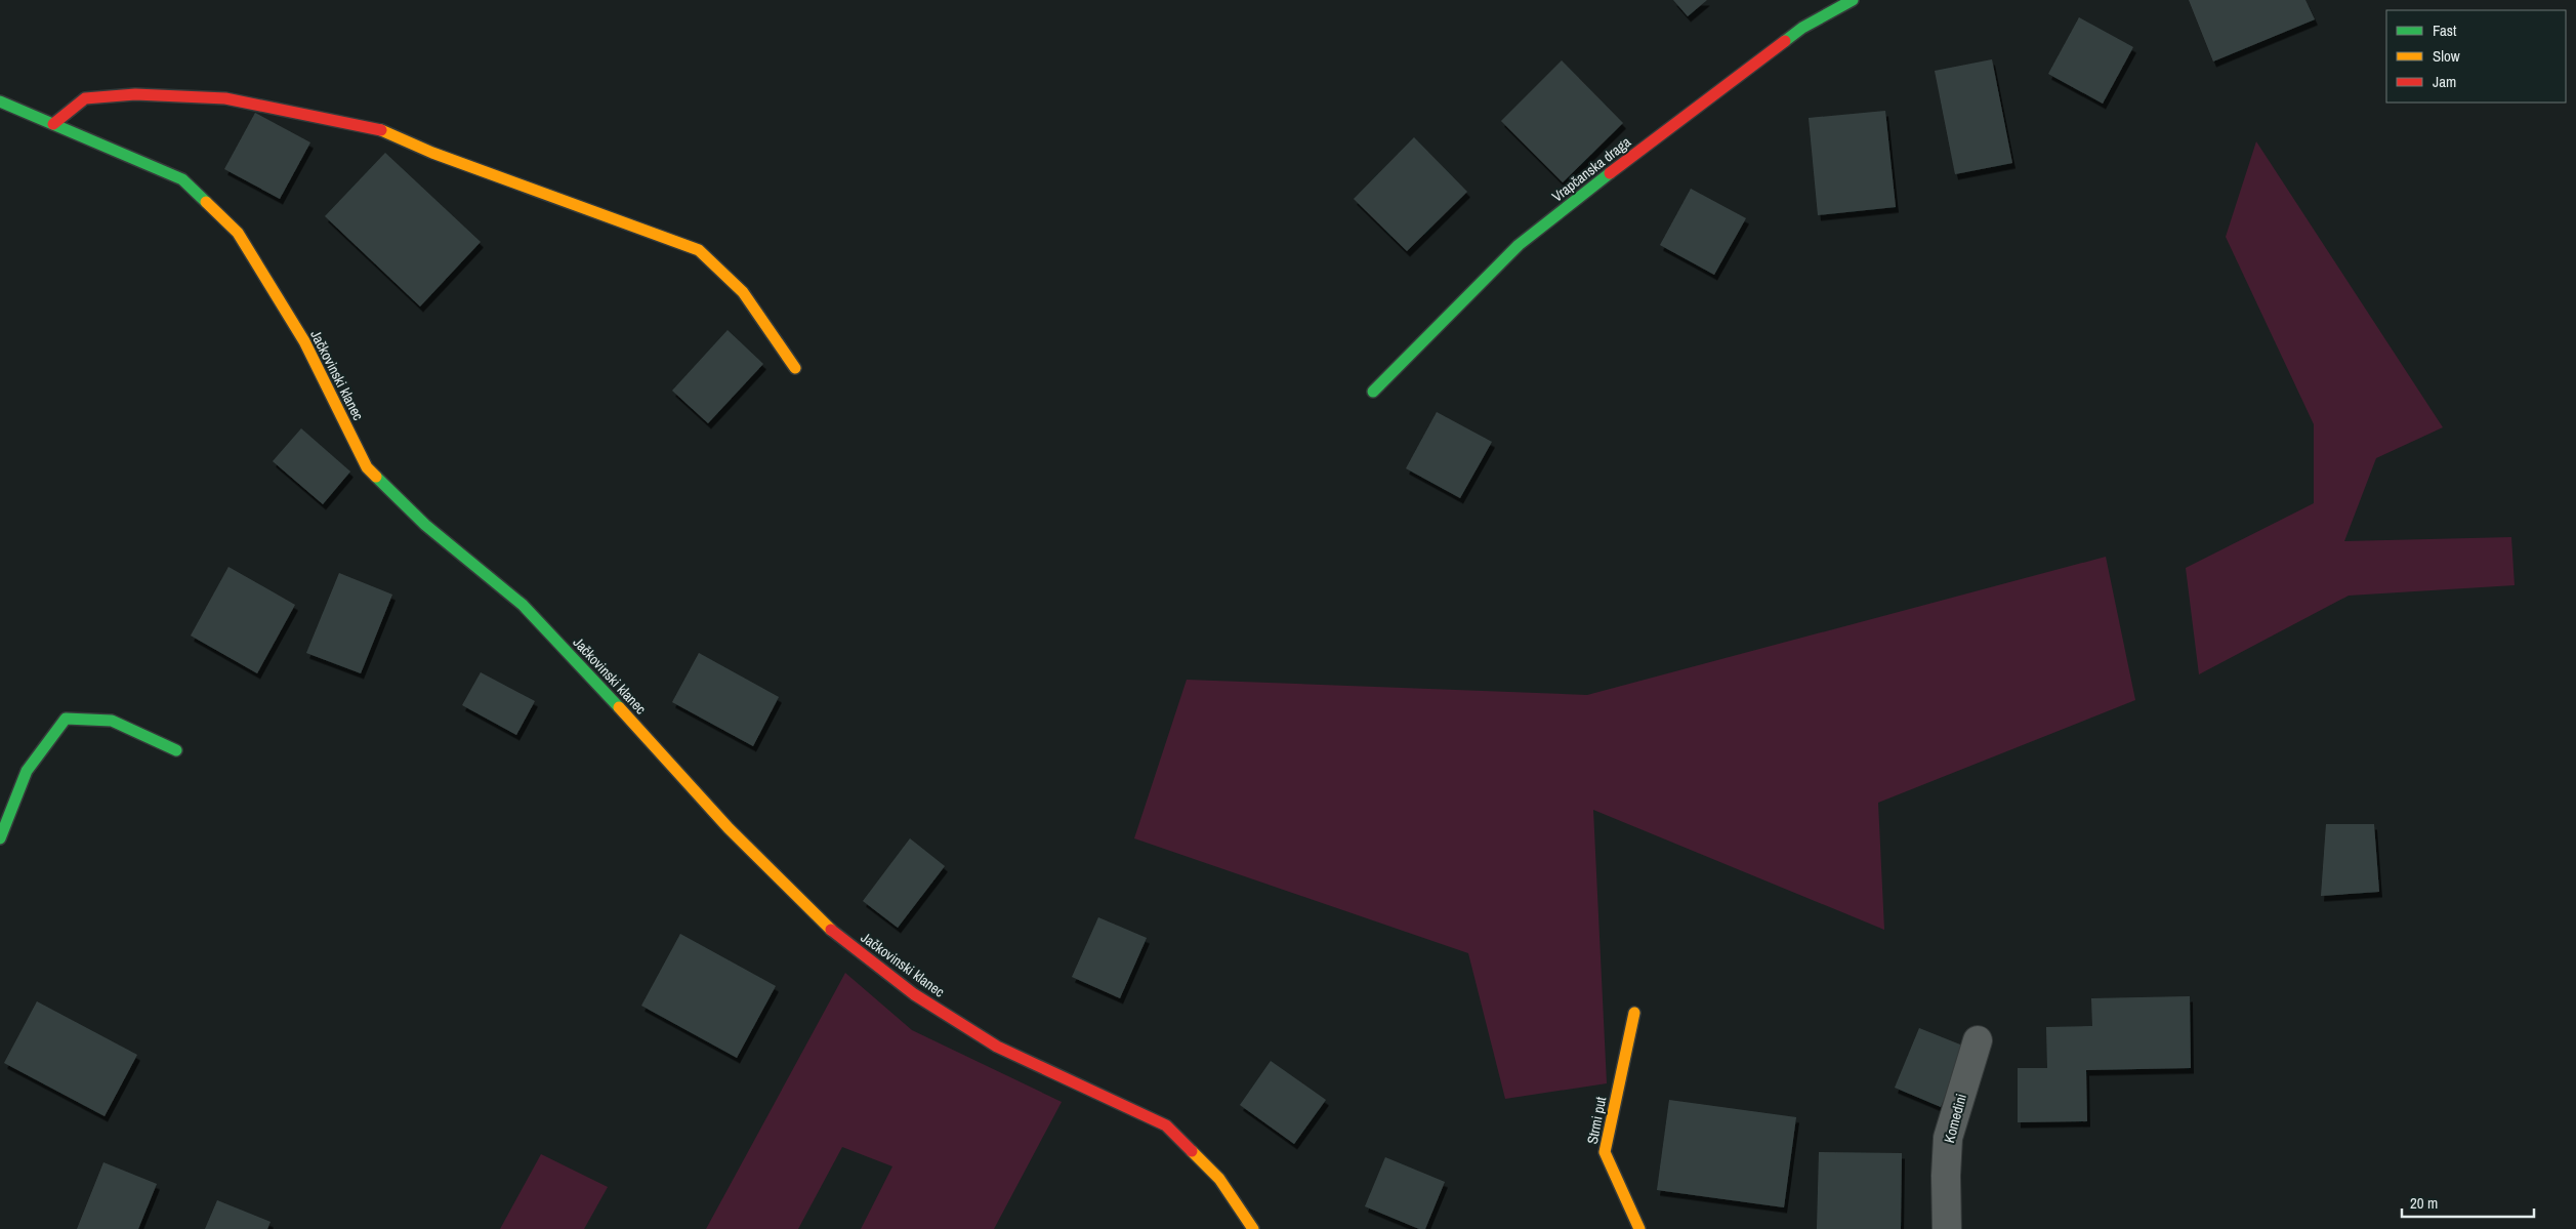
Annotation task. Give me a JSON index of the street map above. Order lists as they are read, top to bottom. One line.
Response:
{"streets":{"street":["Vrapčanska draga","Jačkovinski klanec","Komedini","Strmi put"]},"legend":["Fast","Slow","Jam"],"scale_bar":"20 m"}
